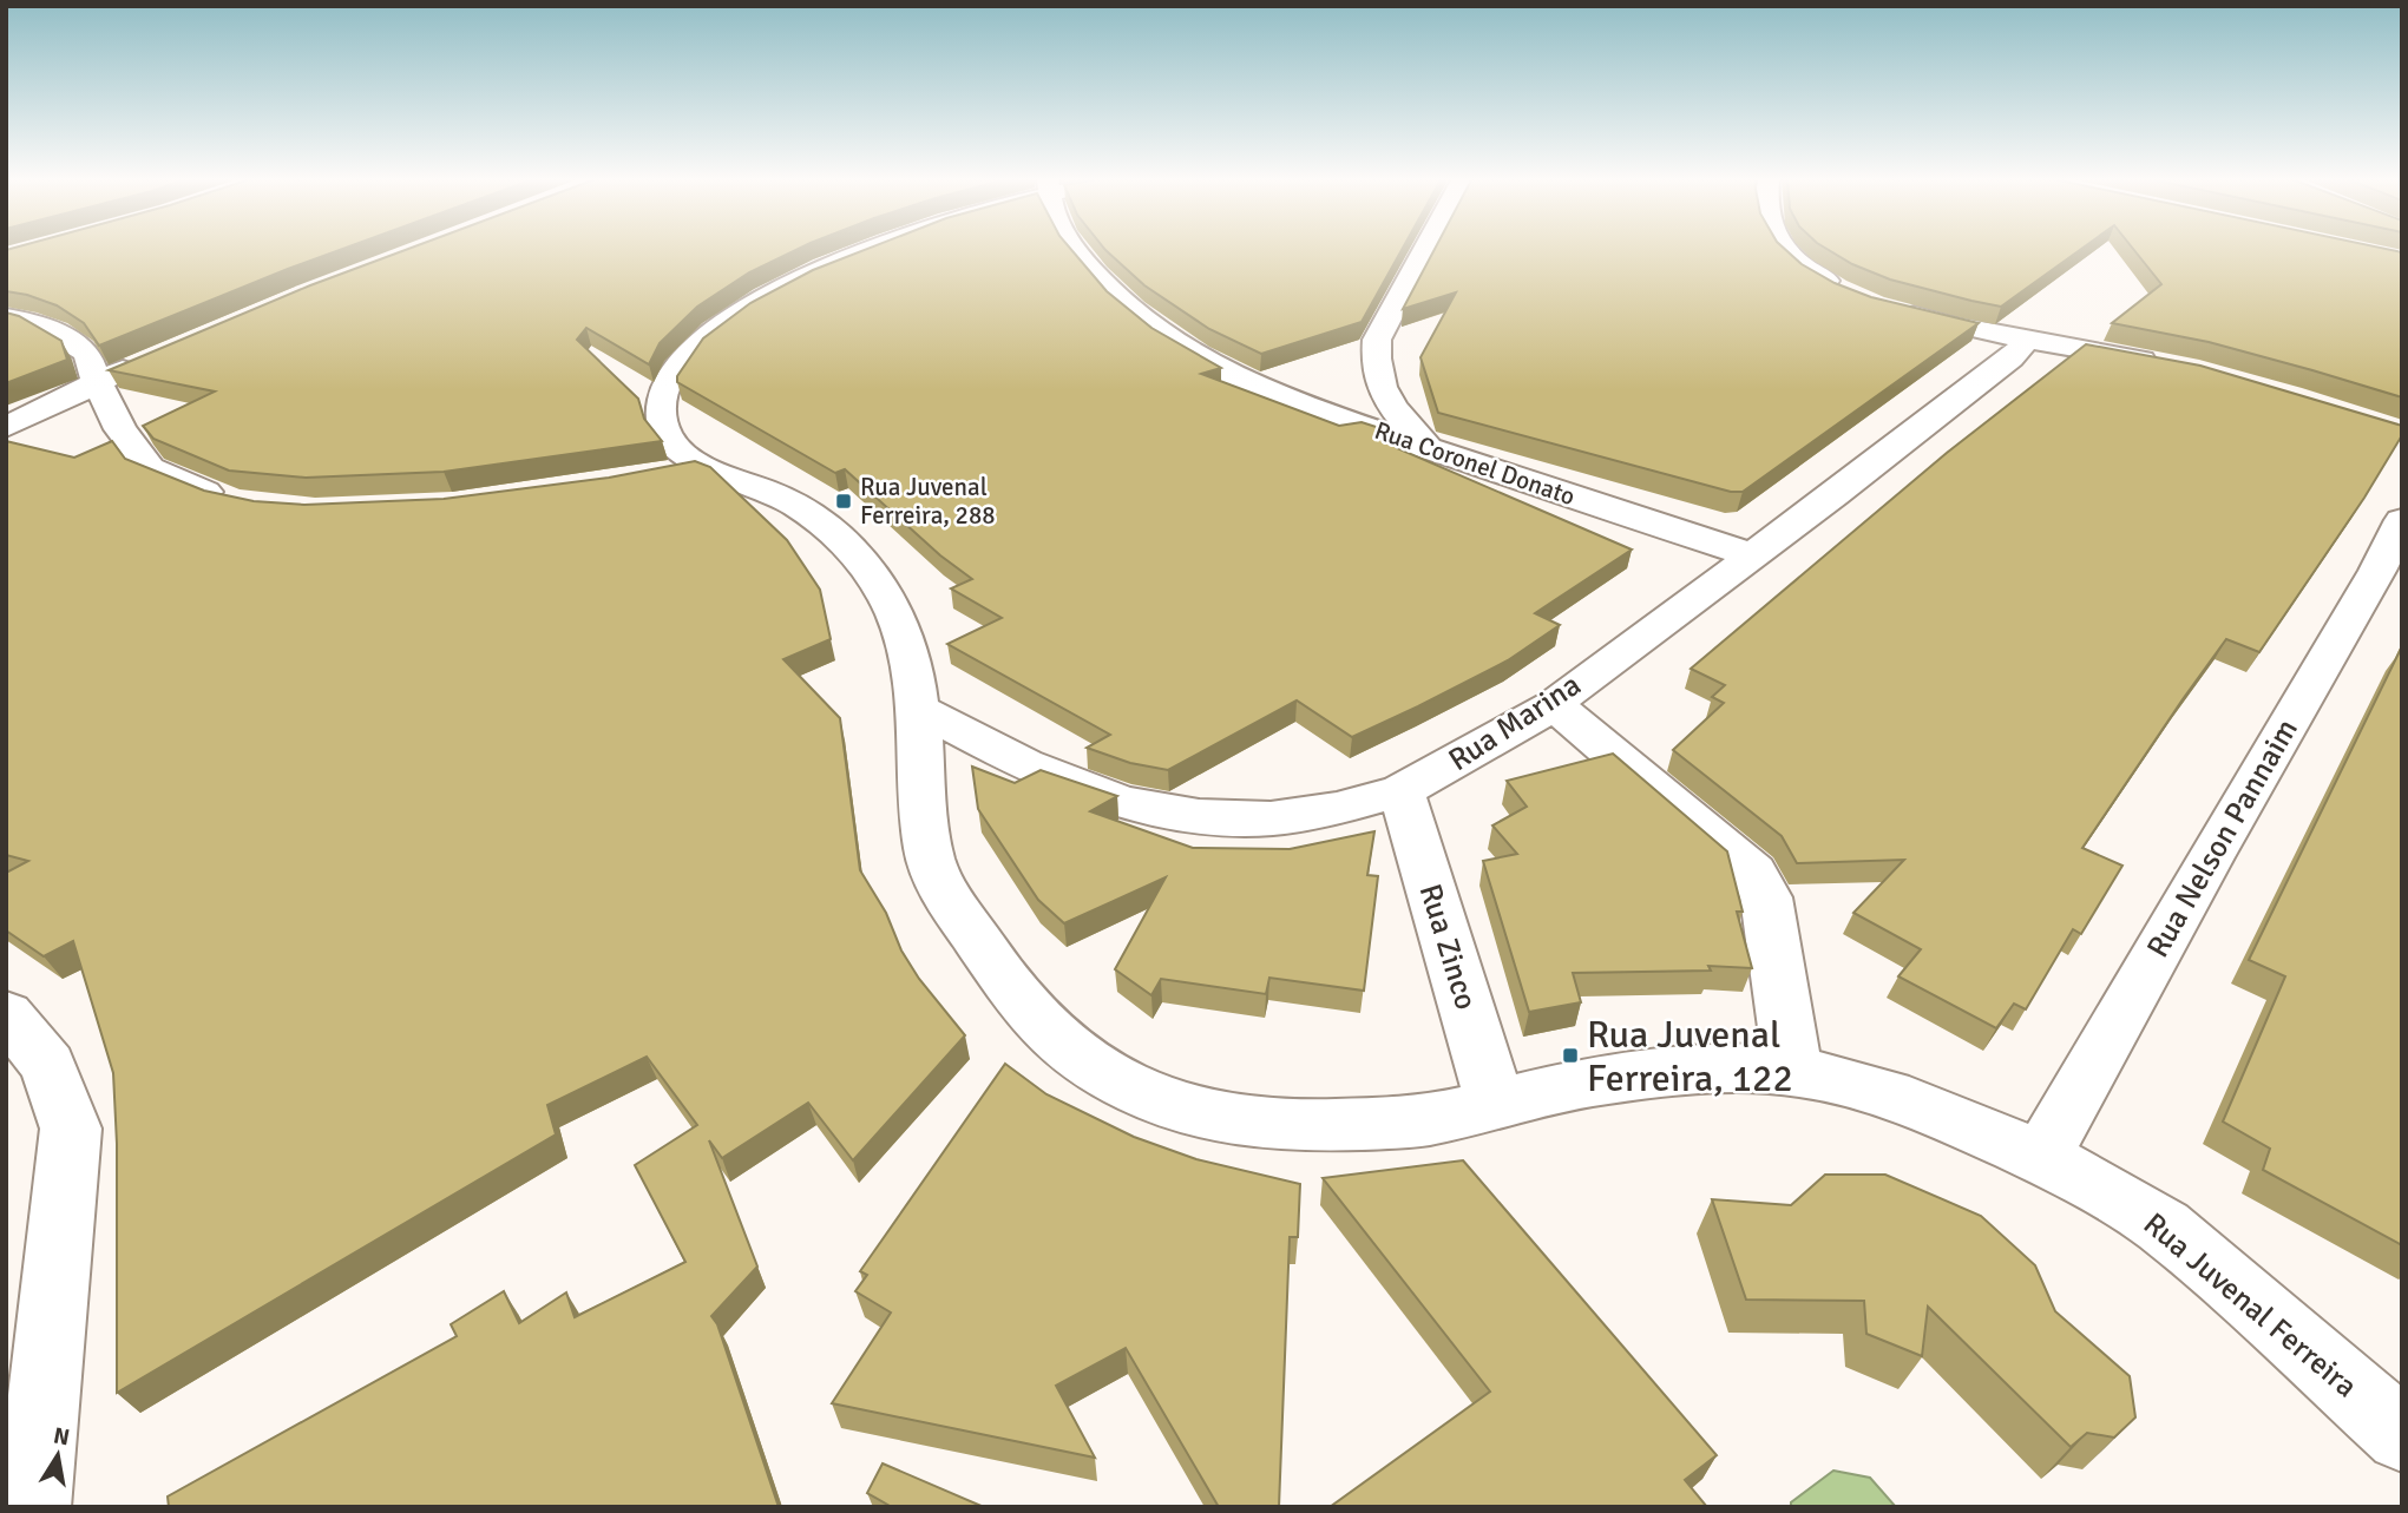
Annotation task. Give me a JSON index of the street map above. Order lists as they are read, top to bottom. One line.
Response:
{"streets":{"street":["Rua Coronel Donato","Rua Marina","Rua Nelson Pannaim","Rua Zinco","Rua Juvenal Ferreira"]},"crossings":[["Rua Coronel Donato","Rua Marina"],["Rua Marina","Rua Zinco"],["Rua Marina","Rua Juvenal Ferreira"],["Rua Nelson Pannaim","Rua Juvenal Ferreira"],["Rua Zinco","Rua Juvenal Ferreira"]],"places":{"transit":["Rua Juvenal Ferreira, 288","Rua Juvenal Ferreira, 122"]},"north":"top"}
